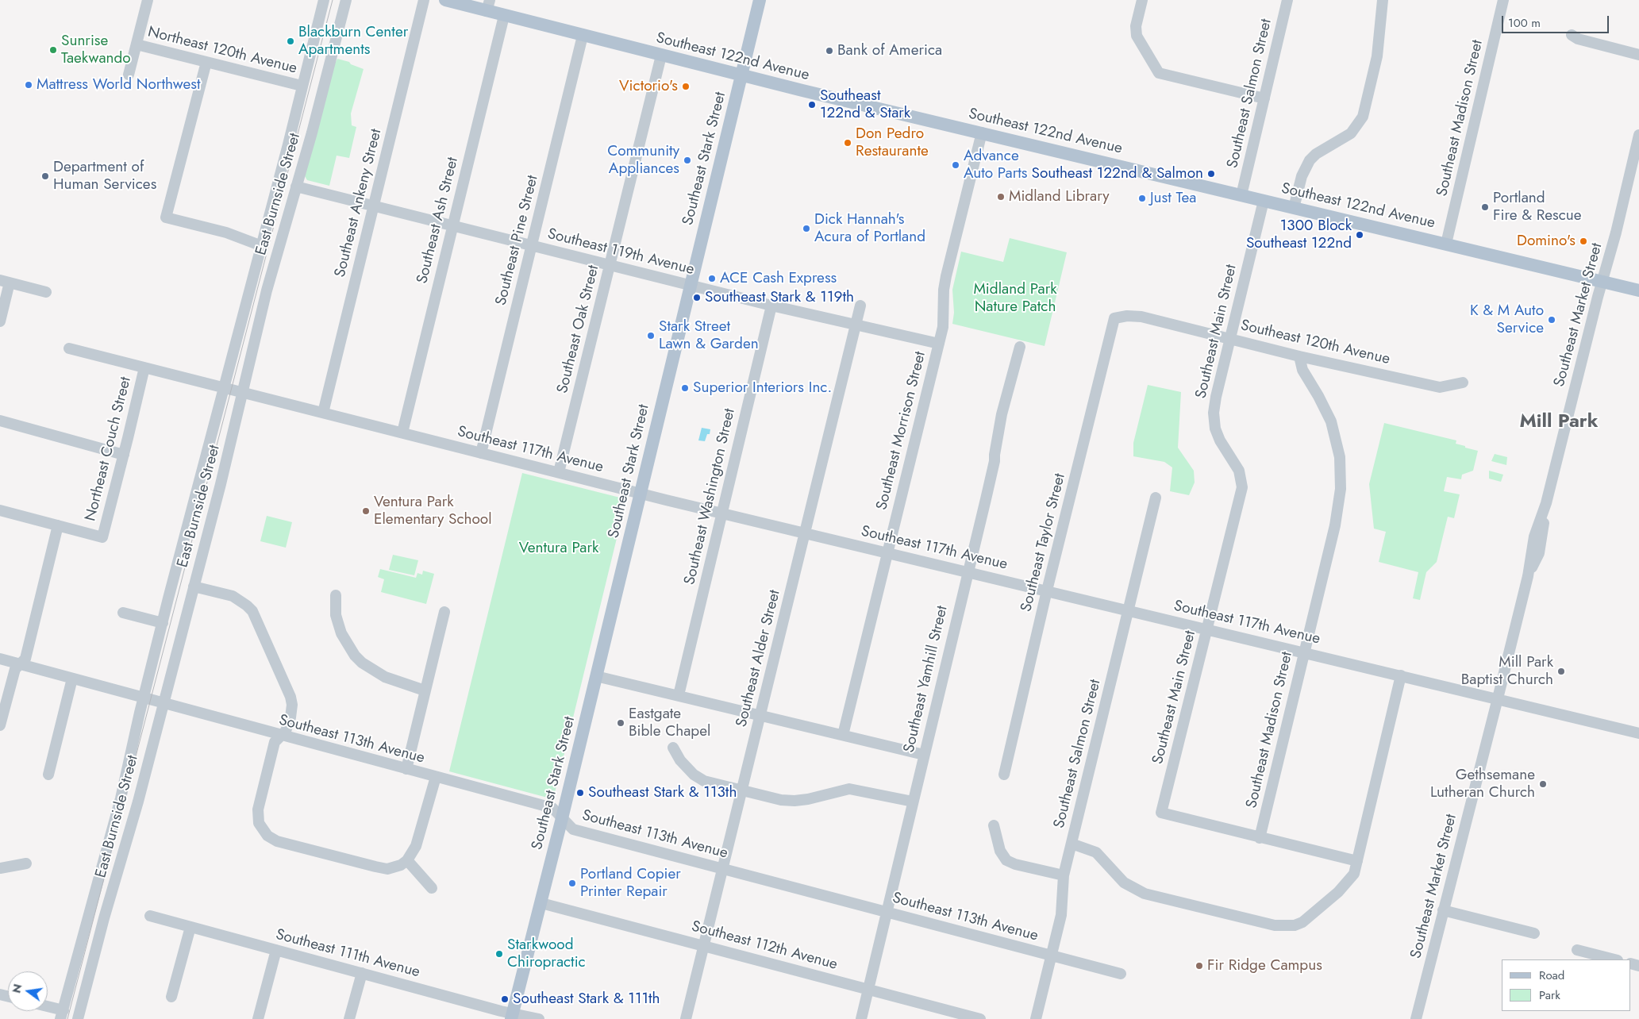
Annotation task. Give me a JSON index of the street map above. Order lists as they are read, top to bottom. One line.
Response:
{"streets":{"main road":["Southeast 122nd Avenue","Southeast Stark Street"],"street":["Northeast 120th Avenue","Southeast Salmon Street","Southeast Madison Street","East Burnside Street","Southeast Ankeny Street","Southeast Ash Street","Southeast Pine Street","Southeast 119th Avenue","Southeast Market Street","Southeast Oak Street","Southeast Main Street","Southeast 120th Avenue","Southeast Morrison Street","Northeast Couch Street","Southeast 117th Avenue","Southeast Washington Street","Southeast Taylor Street","Southeast Alder Street","Southeast Yamhill Street","Southeast 113th Avenue","Southeast 112th Avenue","Southeast 111th Avenue"]},"crossings":[["Northeast 120th Avenue","East Burnside Street"],["Southeast 122nd Avenue","Southeast Salmon Street"],["Southeast 122nd Avenue","Southeast Madison Street"],["Southeast 122nd Avenue","Southeast Stark Street"],["Southeast 122nd Avenue","Southeast Ash Street"],["Southeast 122nd Avenue","Southeast Pine Street"],["Southeast 122nd Avenue","Southeast Market Street"],["Southeast 122nd Avenue","Southeast Oak Street"],["Southeast 122nd Avenue","Southeast Main Street"],["Southeast 122nd Avenue","Southeast Morrison Street"],["Southeast Salmon Street","Southeast 117th Avenue"],["Southeast Salmon Street","Southeast 113th Avenue"],["Southeast Madison Street","Southeast Main Street"],["Southeast Madison Street","Southeast 120th Avenue"],["Southeast Madison Street","Southeast 117th Avenue"],["Southeast Stark Street","Southeast 119th Avenue"],["Southeast Stark Street","Southeast 117th Avenue"],["Southeast Stark Street","Southeast 113th Avenue"],["Southeast Stark Street","Southeast 112th Avenue"],["Southeast Stark Street","Southeast 111th Avenue"],["East Burnside Street","Southeast 119th Avenue"],["East Burnside Street","Southeast 117th Avenue"],["East Burnside Street","Southeast 113th Avenue"],["Southeast Ankeny Street","Southeast 119th Avenue"],["Southeast Ankeny Street","Southeast 117th Avenue"],["Southeast Ash Street","Southeast 119th Avenue"],["Southeast Ash Street","Southeast 117th Avenue"],["Southeast Pine Street","Southeast 119th Avenue"],["Southeast Pine Street","Southeast 117th Avenue"],["Southeast 119th Avenue","Southeast Oak Street"],["Southeast 119th Avenue","Southeast Morrison Street"],["Southeast 119th Avenue","Southeast Washington Street"],["Southeast 119th Avenue","Southeast Alder Street"],["Southeast Market Street","Southeast 117th Avenue"],["Southeast Oak Street","Southeast 117th Avenue"],["Southeast Main Street","Southeast 120th Avenue"],["Southeast Main Street","Southeast 117th Avenue"],["Southeast 120th Avenue","Southeast Taylor Street"],["Southeast Morrison Street","Southeast 117th Avenue"],["Northeast Couch Street","Southeast 117th Avenue"],["Southeast 117th Avenue","Southeast Washington Street"],["Southeast 117th Avenue","Southeast Taylor Street"],["Southeast 117th Avenue","Southeast Alder Street"],["Southeast 117th Avenue","Southeast Yamhill Street"],["Southeast Alder Street","Southeast 113th Avenue"],["Southeast Alder Street","Southeast 112th Avenue"],["Southeast Yamhill Street","Southeast 113th Avenue"],["Southeast Yamhill Street","Southeast 112th Avenue"]],"districts":["Mill Park"],"parks":["Midland Park Nature Patch","Ventura Park"],"places":["Blackburn Center Apartments","Sunrise Taekwando","Bank of America","Mattress World Northwest","Victorio's","Southeast 122nd & Stark","Don Pedro Restaurante","Community Appliances","Advance Auto Parts","Southeast 122nd & Salmon","Department of Human Services","Midland Library","Just Tea","Portland Fire & Rescue","Dick Hannah's Acura of Portland","1300 Block Southeast 122nd","Domino's","ACE Cash Express","Southeast Stark & 119th","K & M Auto Service","Stark Street Lawn & Garden","Superior Interiors Inc.","Ventura Park Elementary School","Mill Park Baptist Church","Eastgate Bible Chapel","Gethsemane Lutheran Church","Southeast Stark & 113th","Portland Copier Printer Repair","Starkwood Chiropractic","Fir Ridge Campus","Southeast Stark & 111th"],"legend":["Road","Park"],"scale_bar":"100 m","north":"left"}
